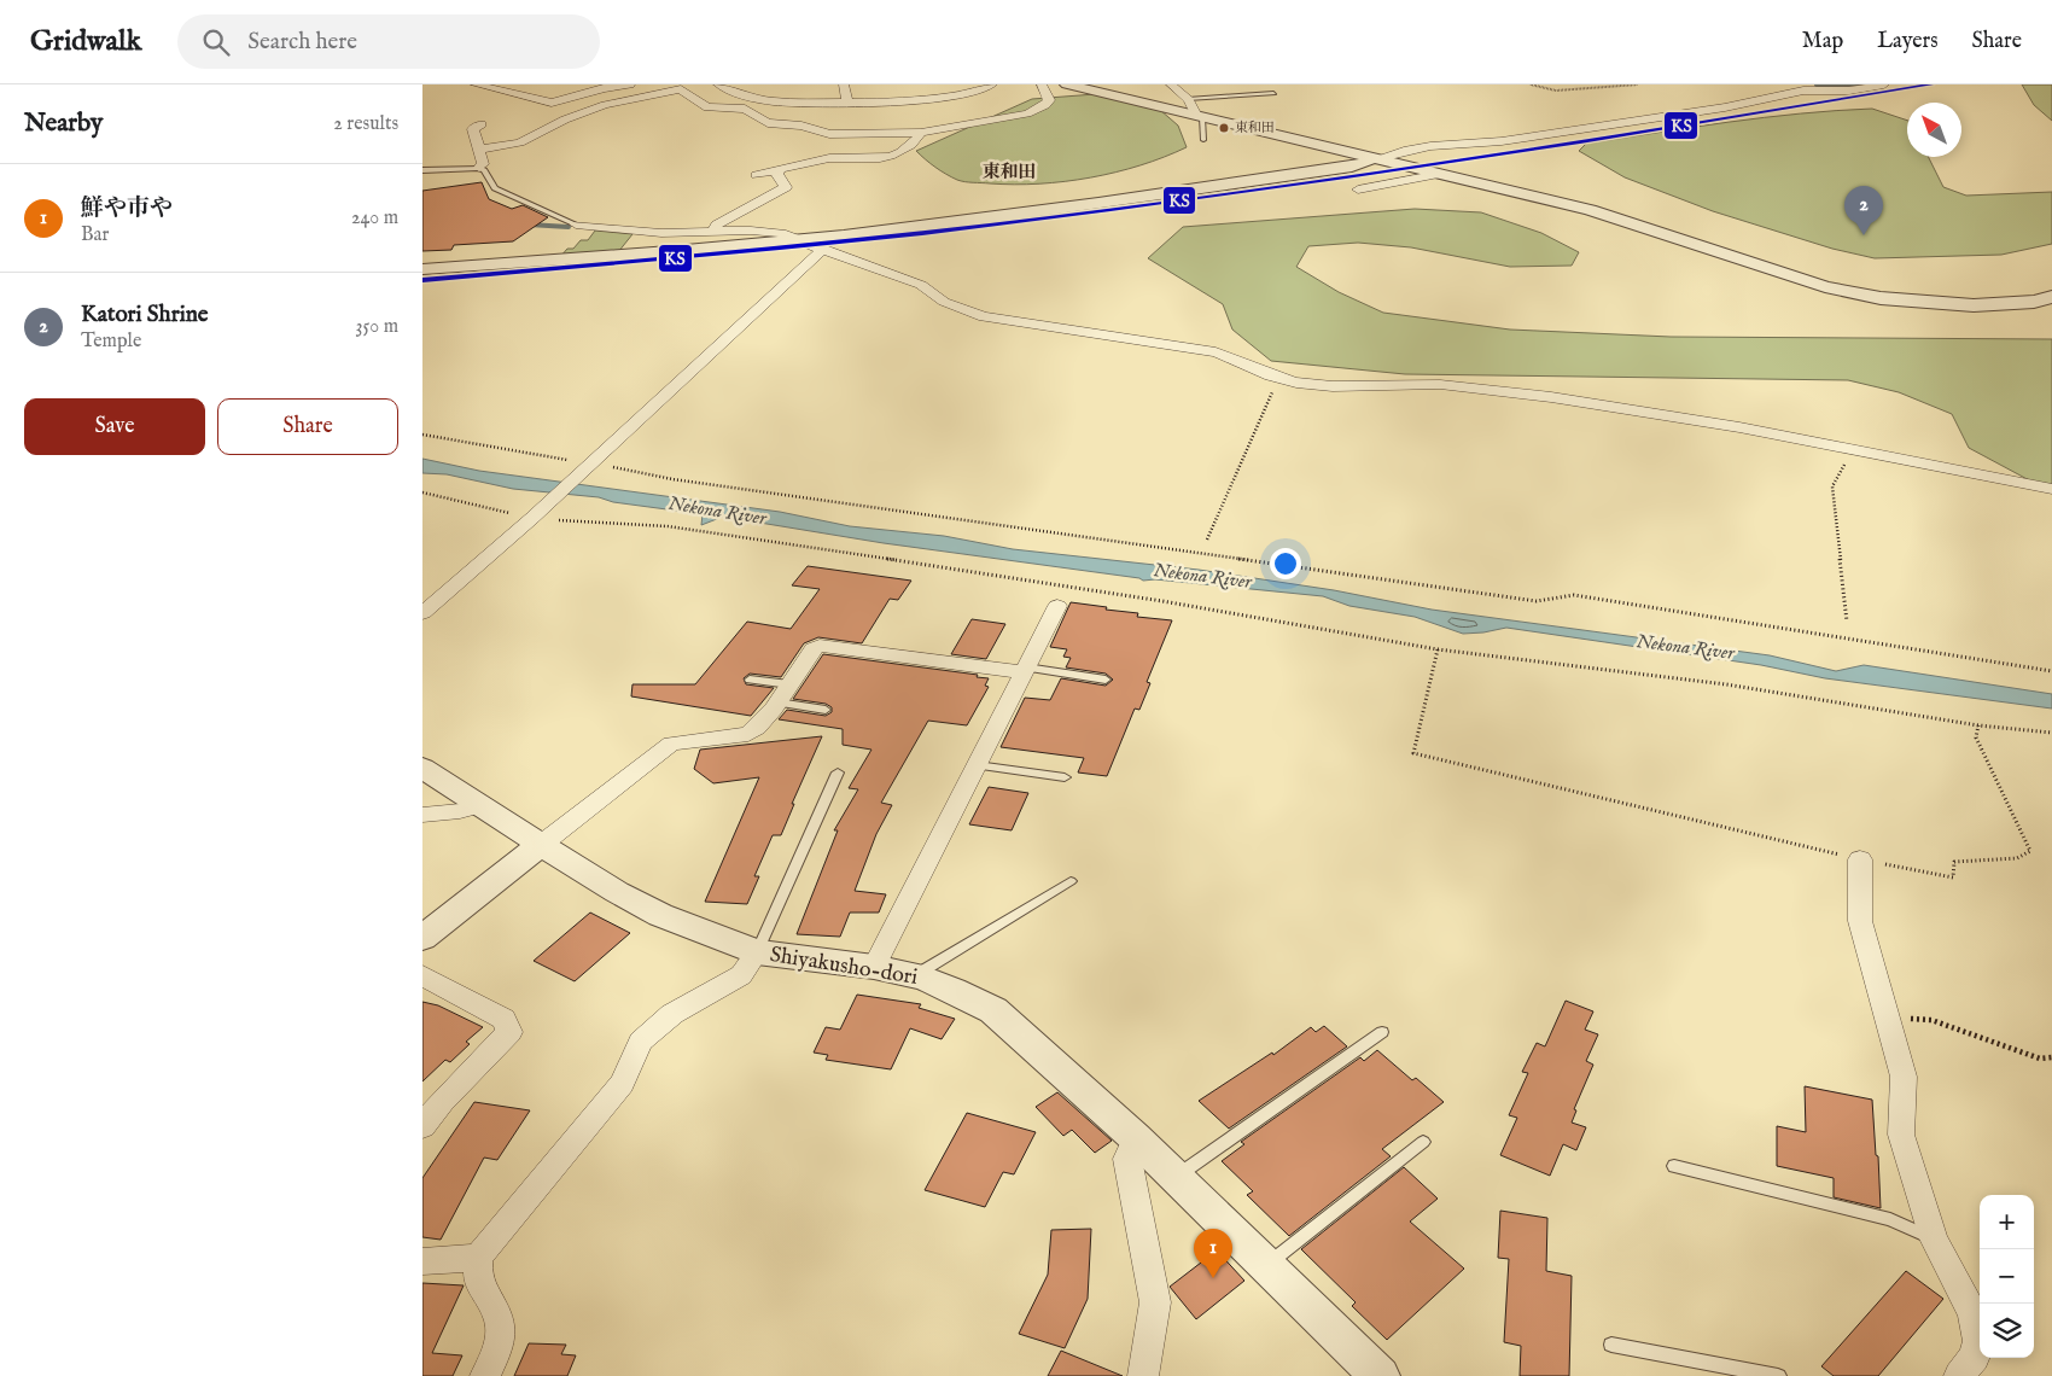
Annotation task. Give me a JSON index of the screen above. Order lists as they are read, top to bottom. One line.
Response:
{"streets":{"street":["Shiyakusho-dori"]},"districts":["東和田"],"water":["Nekona River"],"places":["東和田"],"lines":["transit line KS"],"north":"top left","page":{"header":"Gridwalk","search":"Search here","nav":["Map","Layers","Share"],"heading":["Nearby","2 results"],"list":[{"mark":"1","name":"鮮や市や","note":"Bar","value":"240 m"},{"mark":"2","name":"Katori Shrine","note":"Temple","value":"350 m"}],"pins":["2","1"],"buttons":["Save","Share"],"map_buttons":["+","−"]}}
